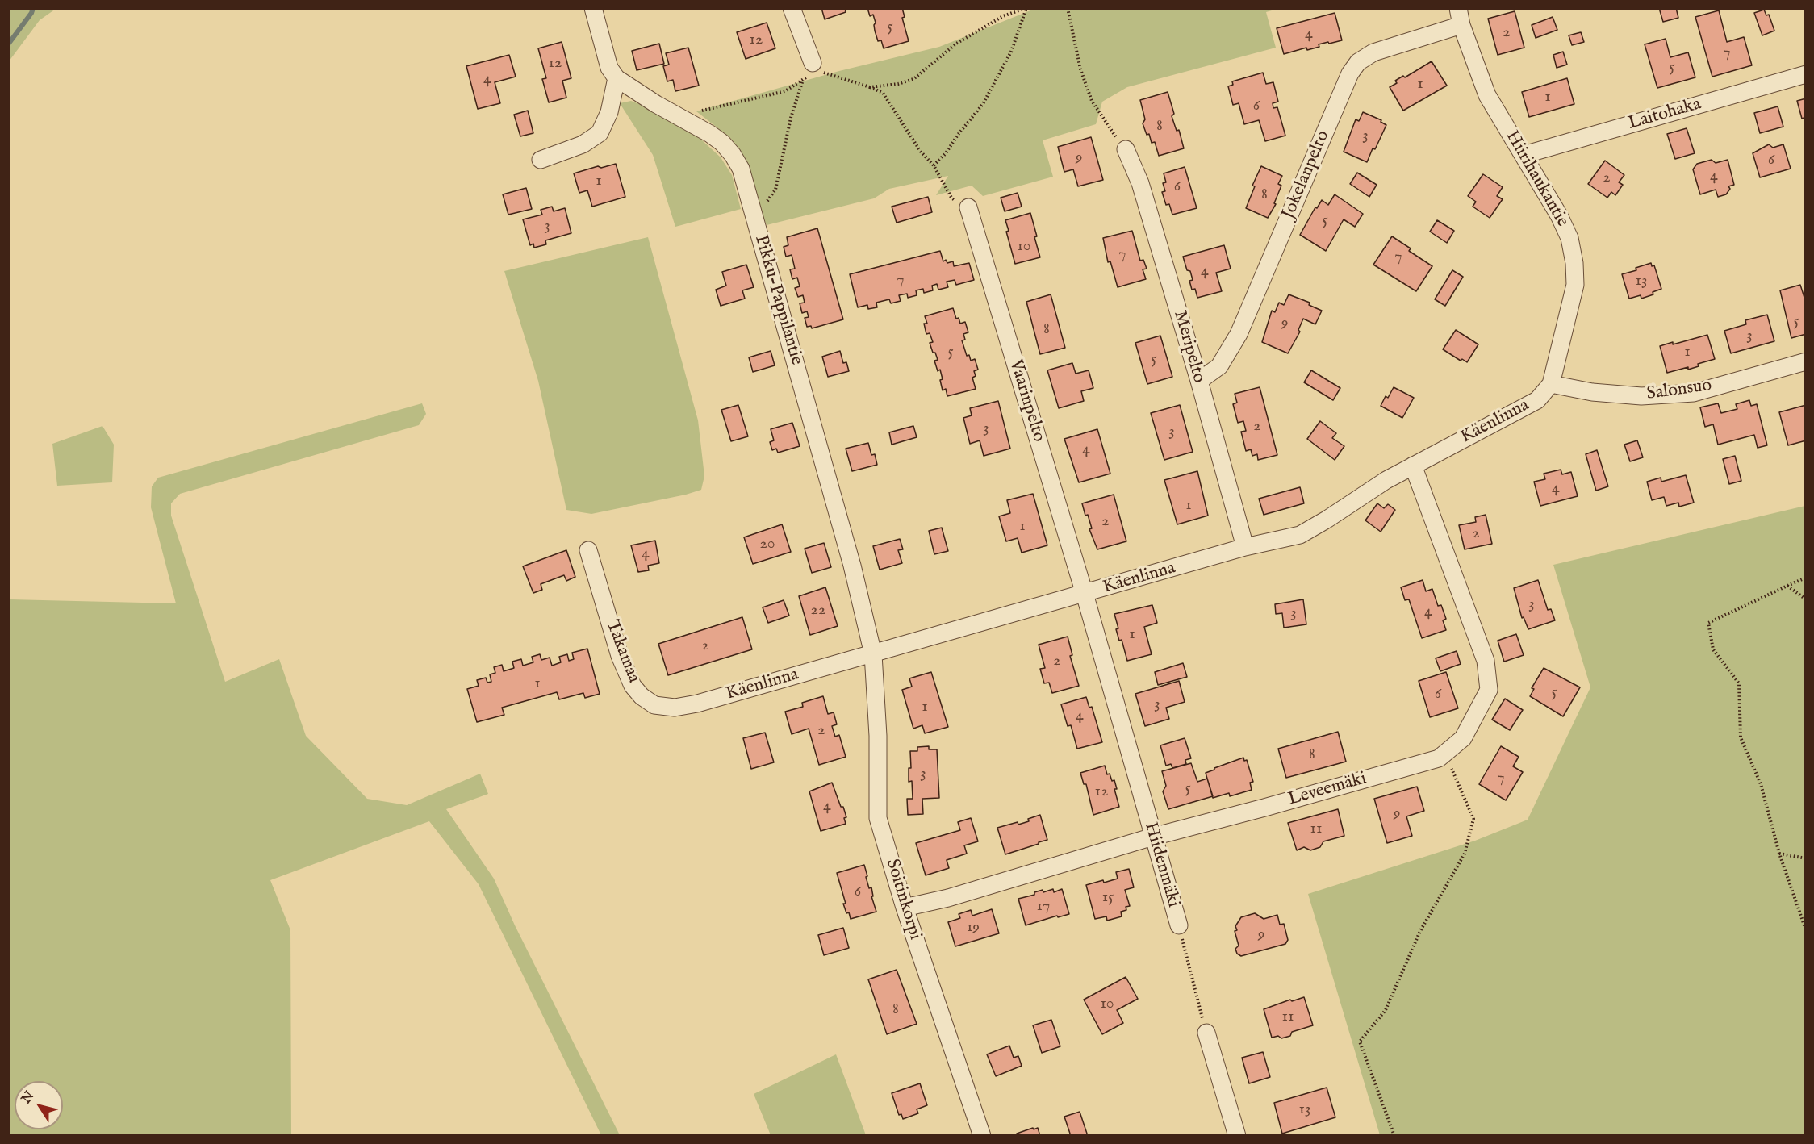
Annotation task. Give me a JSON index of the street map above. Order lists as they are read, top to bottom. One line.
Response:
{"streets":{"street":["Laitohaka","Jokelanpelto","Hiirihaukantie","Pikku-Pappilantie","Meripelto","Salonsuo","Vaarinpelto","Käenlinna","Takamaa","Leveemäki","Hiidenmäki","Soitinkorpi"]},"crossings":[["Laitohaka","Hiirihaukantie"],["Jokelanpelto","Hiirihaukantie"],["Jokelanpelto","Meripelto"],["Hiirihaukantie","Salonsuo"],["Hiirihaukantie","Käenlinna"],["Pikku-Pappilantie","Käenlinna"],["Pikku-Pappilantie","Soitinkorpi"],["Meripelto","Käenlinna"],["Salonsuo","Käenlinna"],["Vaarinpelto","Käenlinna"],["Vaarinpelto","Hiidenmäki"],["Käenlinna","Takamaa"],["Käenlinna","Leveemäki"],["Käenlinna","Hiidenmäki"],["Käenlinna","Soitinkorpi"],["Leveemäki","Hiidenmäki"],["Leveemäki","Soitinkorpi"]],"house_numbers":["5","2","4","12","7","12","5","4","1","1","6","8","3","9","6","4","2","1","6","8","5","3","10","7","7","4","7","13","5","9","8","3","5","1","5","2","3","3","4","4","1","2","1","2","20","4","3","22","4","3","1","2","2","1","5","6","3","1","4","2","8","3","7","5","12","4","9","11","6","15","17","19","9","10","8","11","13"],"north":"top left"}
